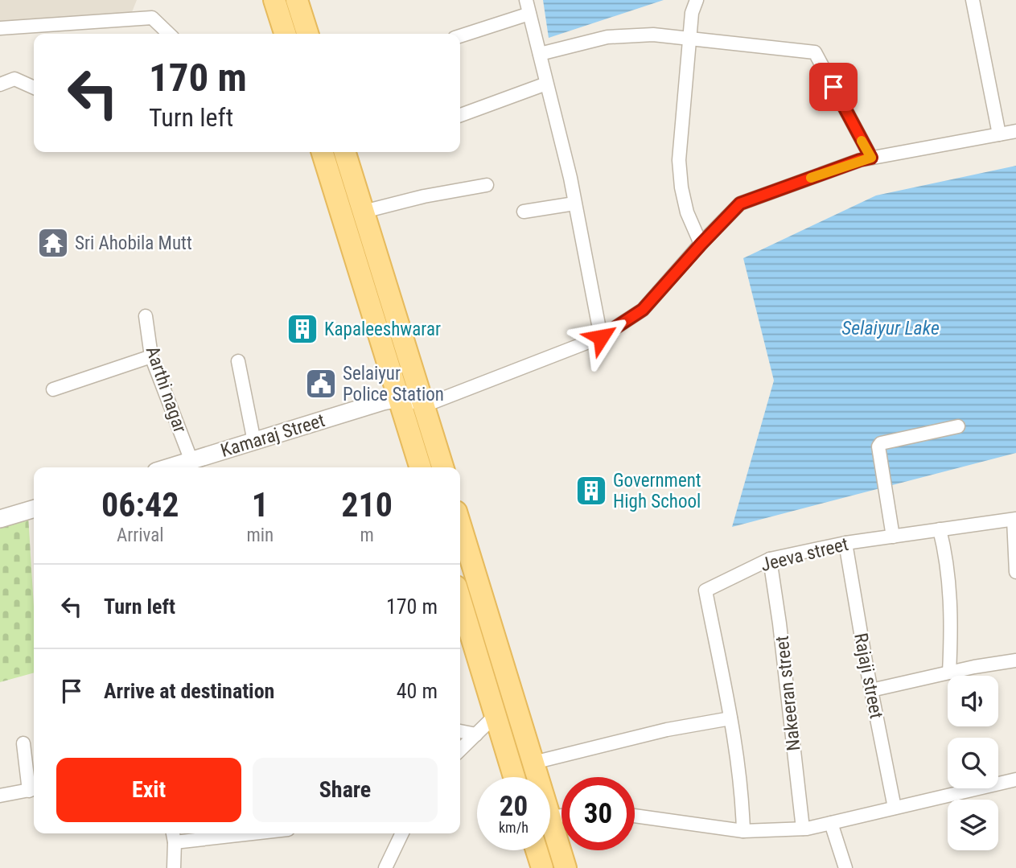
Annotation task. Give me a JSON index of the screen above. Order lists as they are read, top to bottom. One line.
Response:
{"streets":{"street":["Aarthi nagar","Kamaraj Street","Jeeva street","Rajaji street","Nakeeran street"]},"crossings":[["Aarthi nagar","Kamaraj Street"],["Jeeva street","Rajaji street"],["Jeeva street","Nakeeran street"]],"water":["Selaiyur Lake"],"places":{"temple":["Sri Ahobila Mutt"],"building":["Kapaleeshwarar","Government High School"],"public building":["Selaiyur Police Station"]},"page":{"turn":["170 m","Turn left"],"eta":["06:42","Arrival","1","min","210","m"],"list":[{"name":"Turn left","value":"170 m"},{"name":"Arrive at destination","value":"40 m"}],"buttons":["Exit","Share"],"speed":"20 km/h","limit":"30"}}
